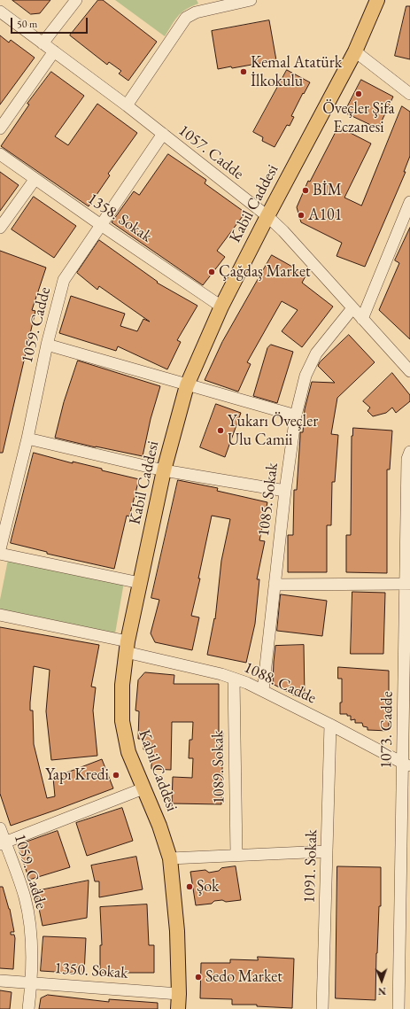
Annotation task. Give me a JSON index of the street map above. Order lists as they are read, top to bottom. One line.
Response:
{"streets":{"main road":["Kabil Caddesi"],"street":["1057. Cadde","1358. Sokak","1059. Cadde","1085. Sokak","1088. Cadde","1073. Cadde","1089. Sokak","1091. Sokak","1350. Sokak"]},"crossings":[["1057. Cadde","Kabil Caddesi"],["1057. Cadde","1059. Cadde"],["1057. Cadde","1085. Sokak"],["Kabil Caddesi","1358. Sokak"],["Kabil Caddesi","1088. Cadde"],["Kabil Caddesi","1350. Sokak"],["1358. Sokak","1059. Cadde"],["1059. Cadde","1350. Sokak"],["1085. Sokak","1088. Cadde"],["1088. Cadde","1073. Cadde"],["1088. Cadde","1089. Sokak"],["1088. Cadde","1091. Sokak"]],"places":["Kemal Atatürk İlkokulu","Öveçler Şifa Eczanesi","BİM","A101","Çağdaş Market","Yukarı Öveçler Ulu Camii","Yapı Kredi","Şok","Sedo Market"],"scale_bar":"50 m","north":"bottom"}
